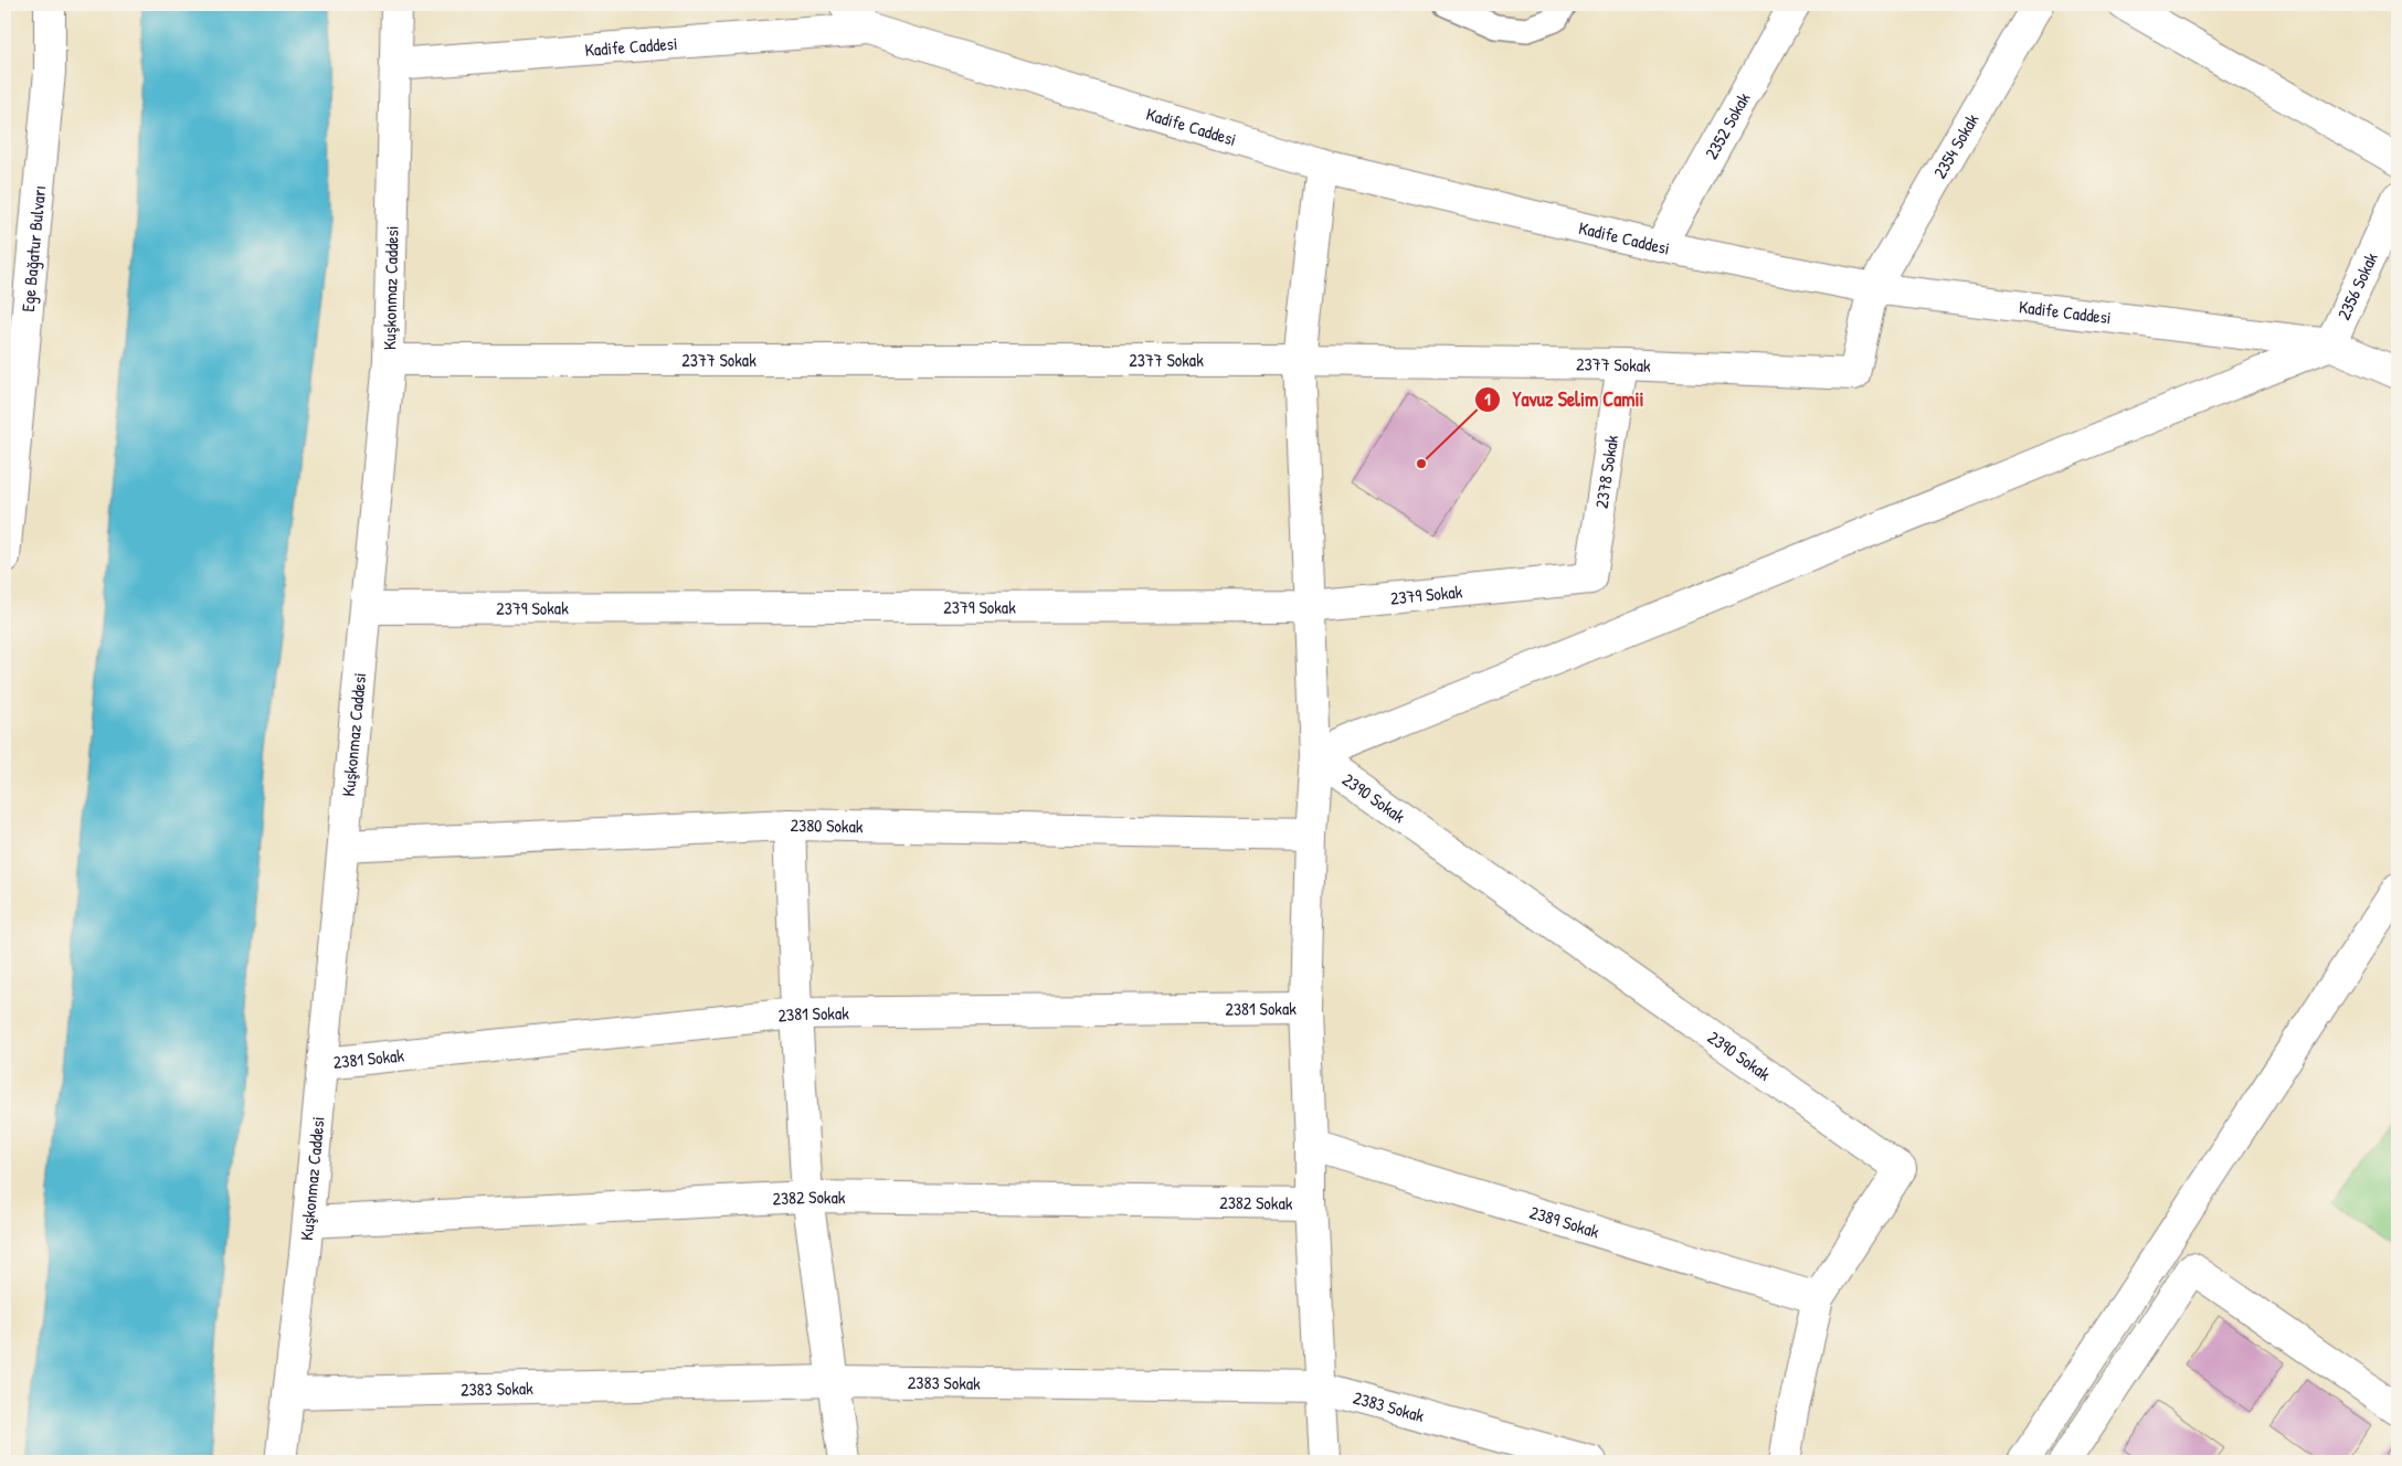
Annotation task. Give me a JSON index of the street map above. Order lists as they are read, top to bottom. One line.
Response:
{"streets":{"street":["Kadife Caddesi","2352 Sokak","2354 Sokak","Ege Bağatur Bulvarı","2356 Sokak","Kuşkonmaz Caddesi","2377 Sokak","2378 Sokak","2379 Sokak","2390 Sokak","2380 Sokak","2381 Sokak","2382 Sokak","2389 Sokak","2383 Sokak"]},"crossings":[["Kadife Caddesi","2352 Sokak"],["Kadife Caddesi","2354 Sokak"],["Kadife Caddesi","2356 Sokak"],["Kadife Caddesi","Kuşkonmaz Caddesi"],["Kadife Caddesi","2377 Sokak"],["2354 Sokak","2377 Sokak"],["Kuşkonmaz Caddesi","2377 Sokak"],["Kuşkonmaz Caddesi","2379 Sokak"],["Kuşkonmaz Caddesi","2380 Sokak"],["Kuşkonmaz Caddesi","2381 Sokak"],["Kuşkonmaz Caddesi","2382 Sokak"],["Kuşkonmaz Caddesi","2383 Sokak"],["2377 Sokak","2378 Sokak"],["2378 Sokak","2379 Sokak"],["2390 Sokak","2389 Sokak"]],"places":["Yavuz Selim Camii"]}
